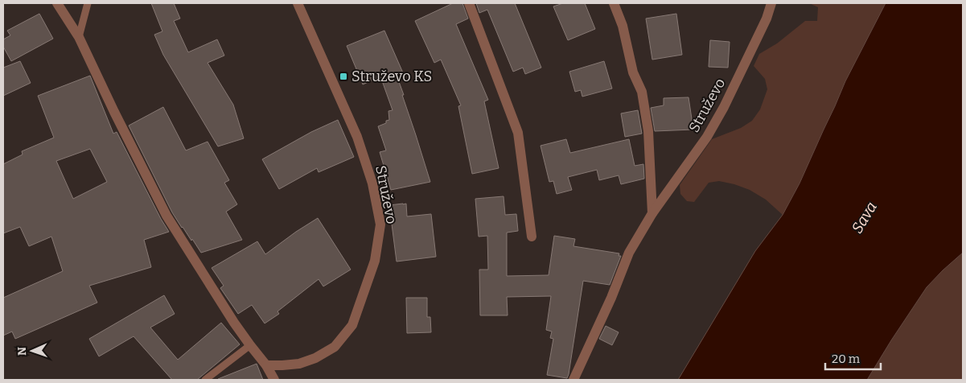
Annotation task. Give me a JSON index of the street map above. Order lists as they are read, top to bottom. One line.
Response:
{"streets":{"street":["Struževo"]},"water":["Sava"],"places":{"transit":["Struževo KS"]},"scale_bar":"20 m","north":"left"}
